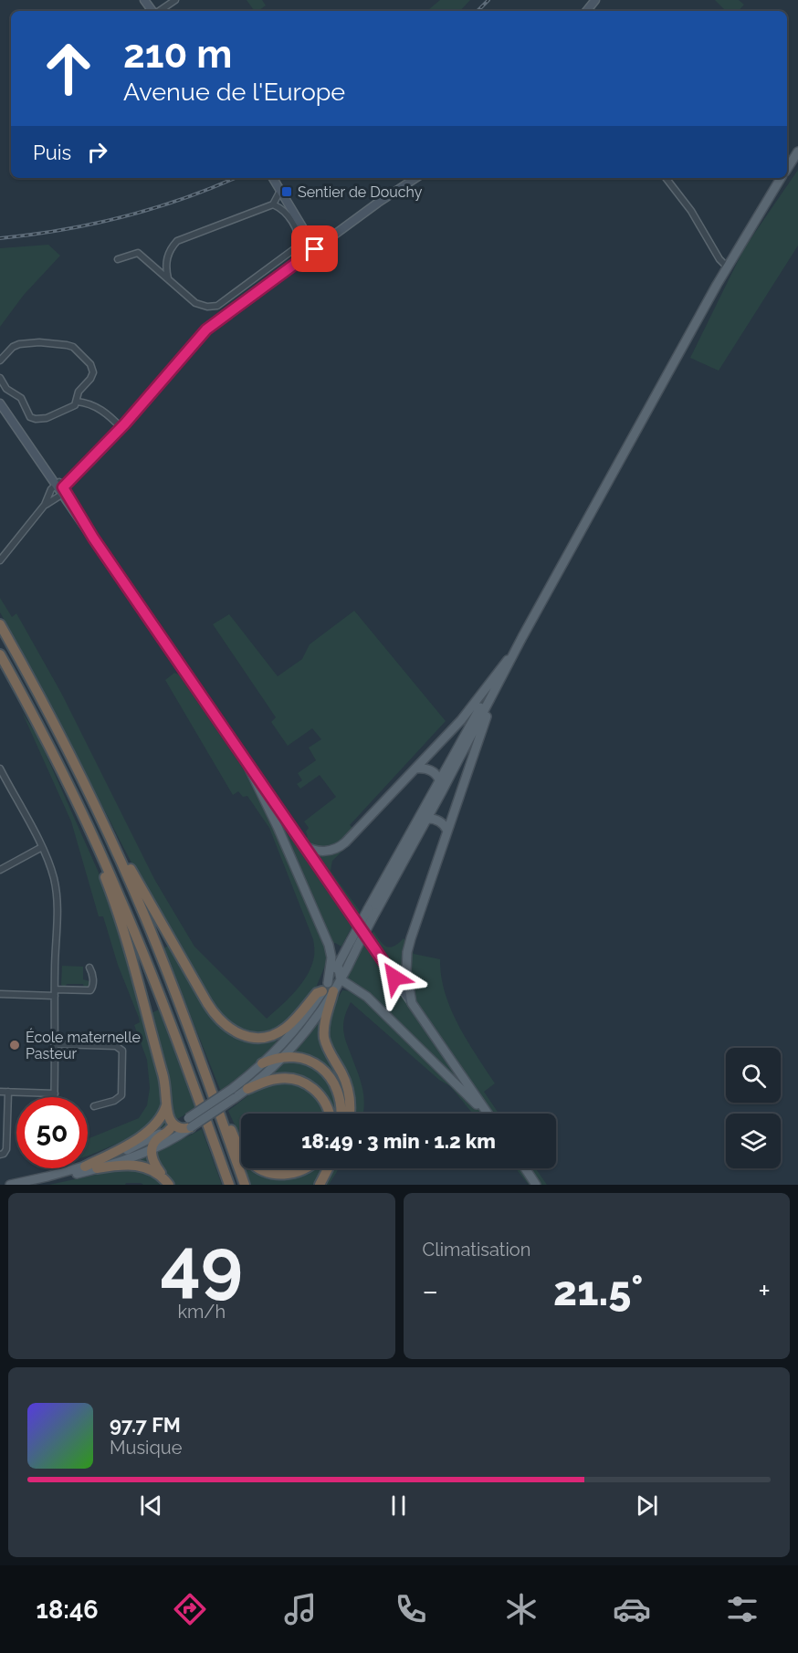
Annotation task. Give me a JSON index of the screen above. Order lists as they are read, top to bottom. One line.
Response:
{"places":{"transit":["Sentier de Douchy"],"other":["École maternelle Pasteur"]},"page":{"turn":["210 m","Avenue de l'Europe"],"then":"Puis","limit":"50","trip":"18:49 · 3 min · 1.2 km","tile":[["49","km/h"],"Climatisation"],"heat":["−","21.5°","+"],"song":["97.7 FM","Musique"],"tabs":"18:46"}}
